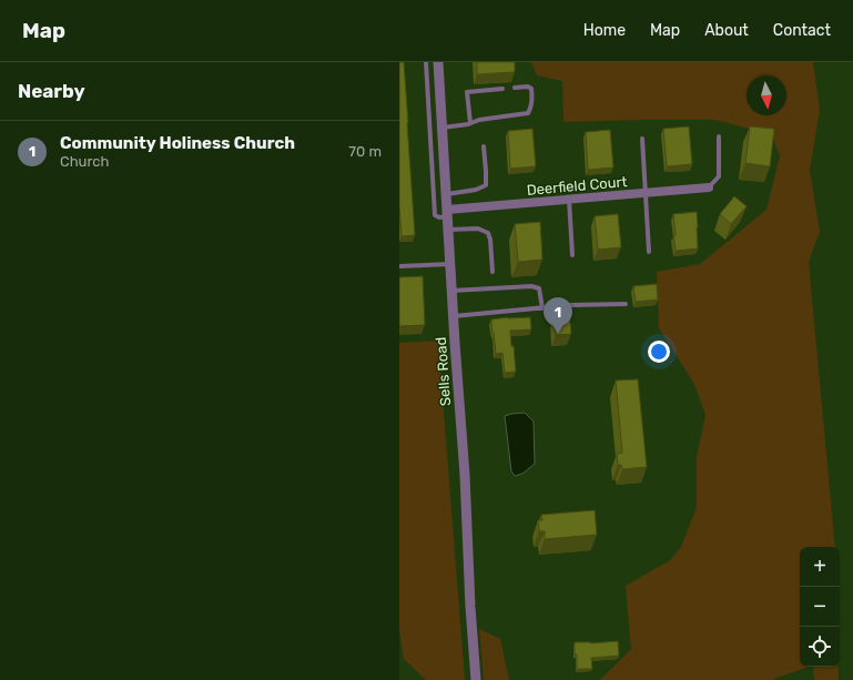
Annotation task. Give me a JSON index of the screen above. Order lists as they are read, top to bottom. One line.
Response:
{"streets":{"street":["Deerfield Court","Sells Road"]},"crossings":[["Deerfield Court","Sells Road"]],"north":"bottom","page":{"header":"Map","nav":["Home","Map","About","Contact"],"heading":"Nearby","list":[{"mark":"1","name":"Community Holiness Church","note":"Church","value":"70 m"}],"pins":"1","map_buttons":["+","−"]}}
